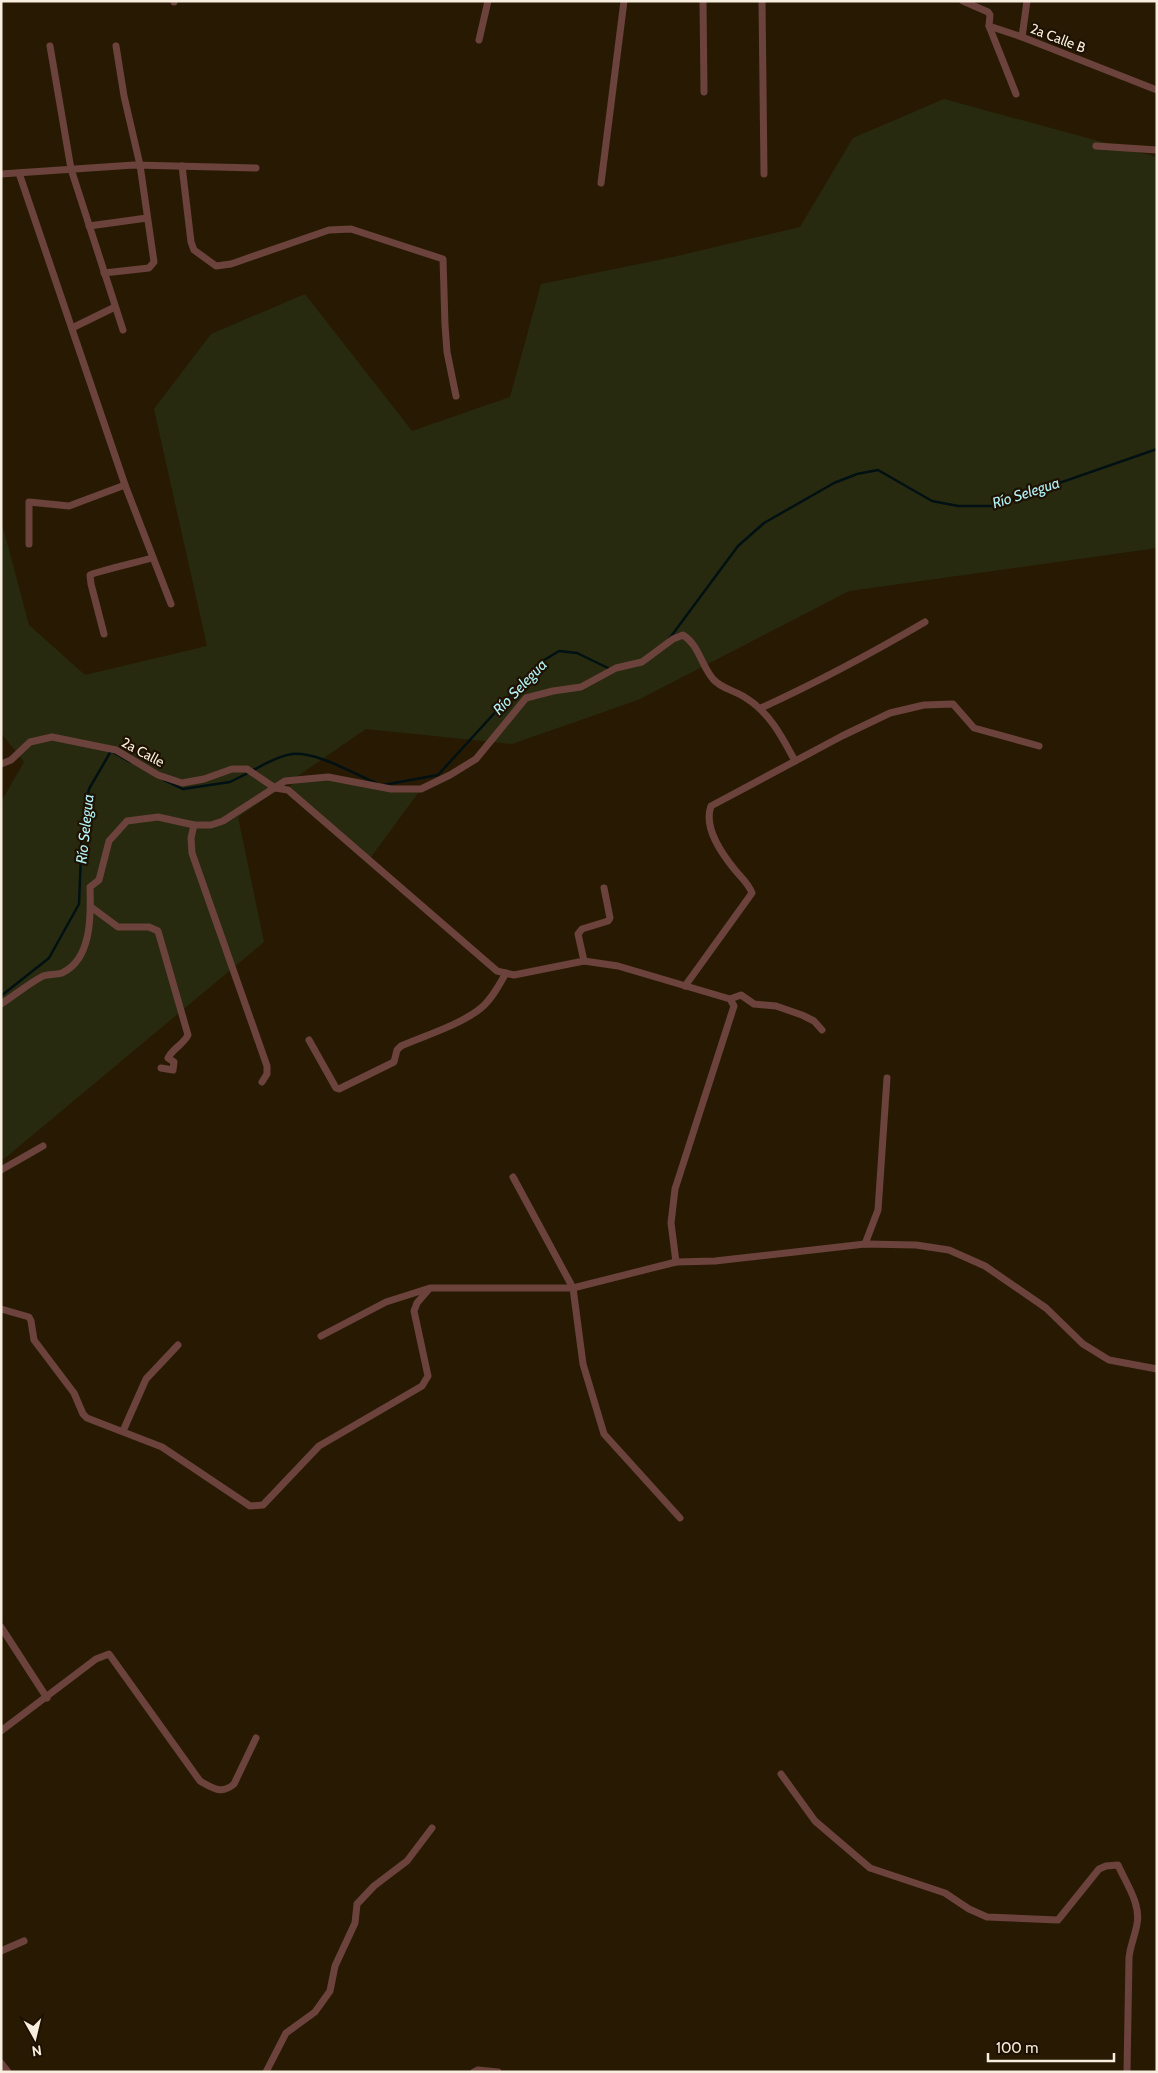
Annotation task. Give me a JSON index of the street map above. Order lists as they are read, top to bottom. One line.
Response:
{"streets":{"street":["2a Calle B","2a Calle"]},"water":["Río Selegua"],"scale_bar":"100 m","north":"bottom"}
